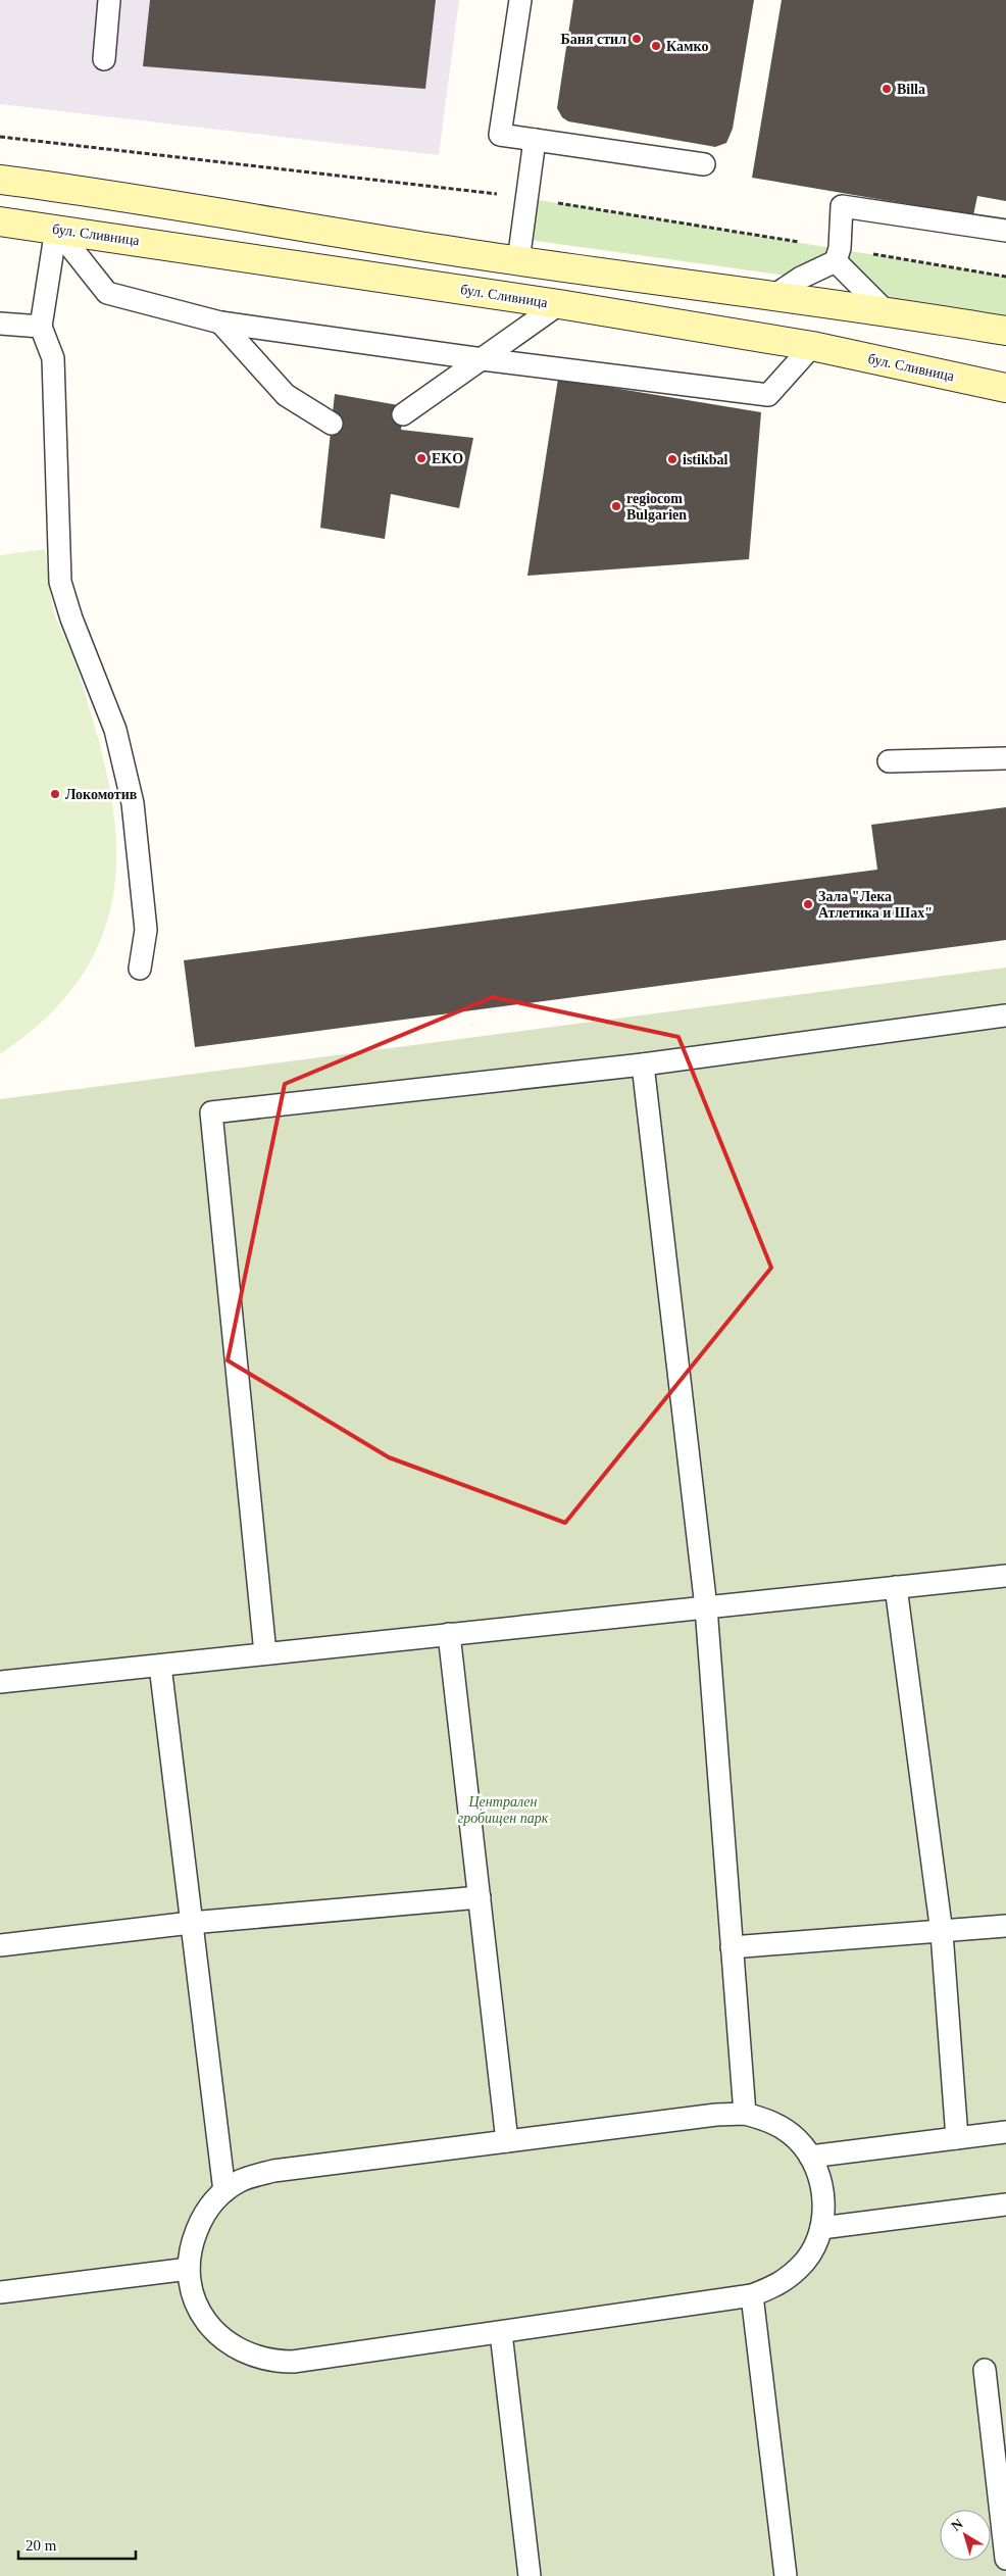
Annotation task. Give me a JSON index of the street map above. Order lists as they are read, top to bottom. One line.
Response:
{"streets":{"main road":["бул. Сливница"]},"parks":["Централен гробищен парк"],"places":["Баня стил","Камко","Billa","EKO","istikbal","regiocom Bulgarien","Локомотив","Зала \"Лека Атлетика и Шах\""],"scale_bar":"20 m","north":"top left"}
